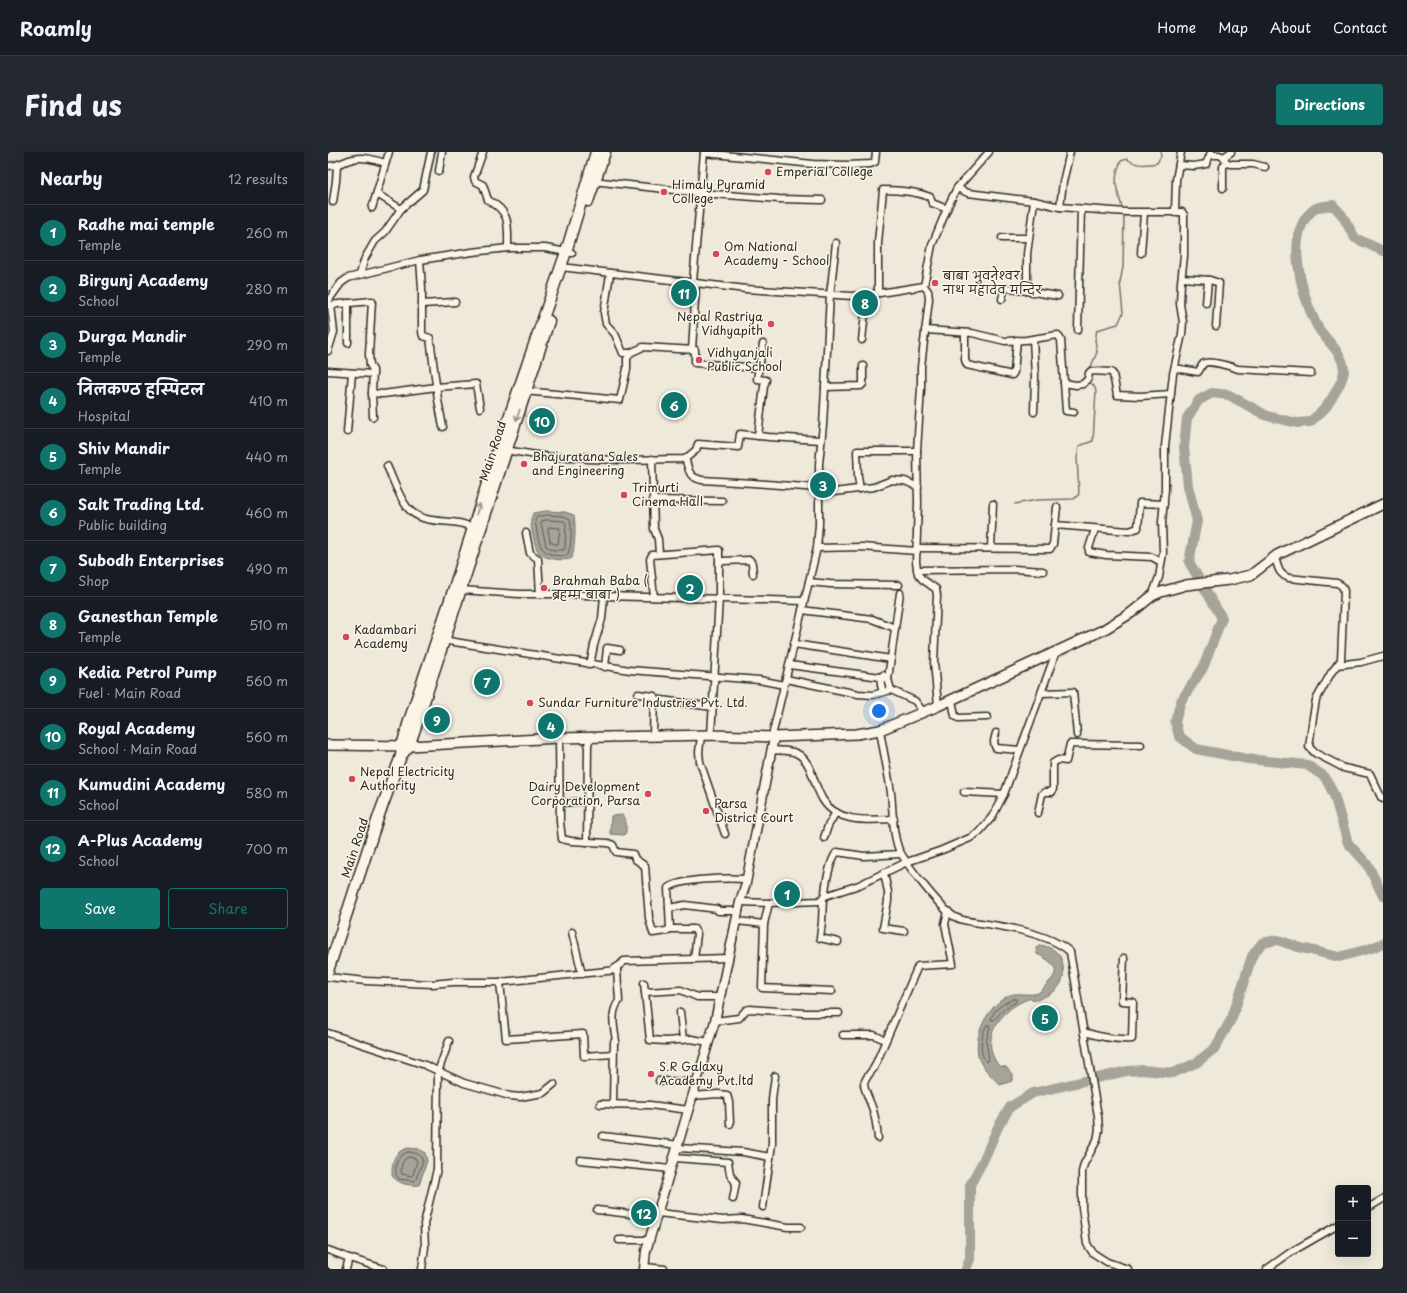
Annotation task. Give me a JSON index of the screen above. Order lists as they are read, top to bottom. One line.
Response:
{"streets":{"main road":["Main Road"]},"places":["Emperial College","Himaly Pyramid College","Om National Academy - School","बाबा भुवनेश्वर नाथ महादेव मन्दिर","Nepal Rastriya Vidhyapith","Vidhyanjali Public School","Bhajuratana Sales and Engineering","Trimurti Cinema Hall","Brahmah Baba ( ब्रहम्म बाबा )","Kadambari Academy","Sundar Furniture Industries Pvt. Ltd.","Nepal Electricity Authority","Dairy Development Corporation, Parsa","Parsa District Court","S.R Galaxy Academy Pvt.ltd"],"page":{"header":"Roamly","nav":["Home","Map","About","Contact"],"title":"Find us","buttons":["Directions",["Save","Share"]],"heading":["Nearby","12 results"],"list":[{"mark":"1","name":"Radhe mai temple","note":"Temple","value":"260 m"},{"mark":"2","name":"Birgunj Academy","note":"School","value":"280 m"},{"mark":"3","name":"Durga Mandir","note":"Temple","value":"290 m"},{"mark":"4","name":"निलकण्ठ हस्पिटल","note":"Hospital","value":"410 m"},{"mark":"5","name":"Shiv Mandir","note":"Temple","value":"440 m"},{"mark":"6","name":"Salt Trading Ltd.","note":"Public building","value":"460 m"},{"mark":"7","name":"Subodh Enterprises","note":"Shop","value":"490 m"},{"mark":"8","name":"Ganesthan Temple","note":"Temple","value":"510 m"},{"mark":"9","name":"Kedia Petrol Pump","note":"Fuel · Main Road","value":"560 m"},{"mark":"10","name":"Royal Academy","note":"School · Main Road","value":"560 m"},{"mark":"11","name":"Kumudini Academy","note":"School","value":"580 m"},{"mark":"12","name":"A-Plus Academy","note":"School","value":"700 m"}],"pins":["11","8","6","10","3","2","7","9","4","1","5","12"],"map_buttons":["+","−"]}}
